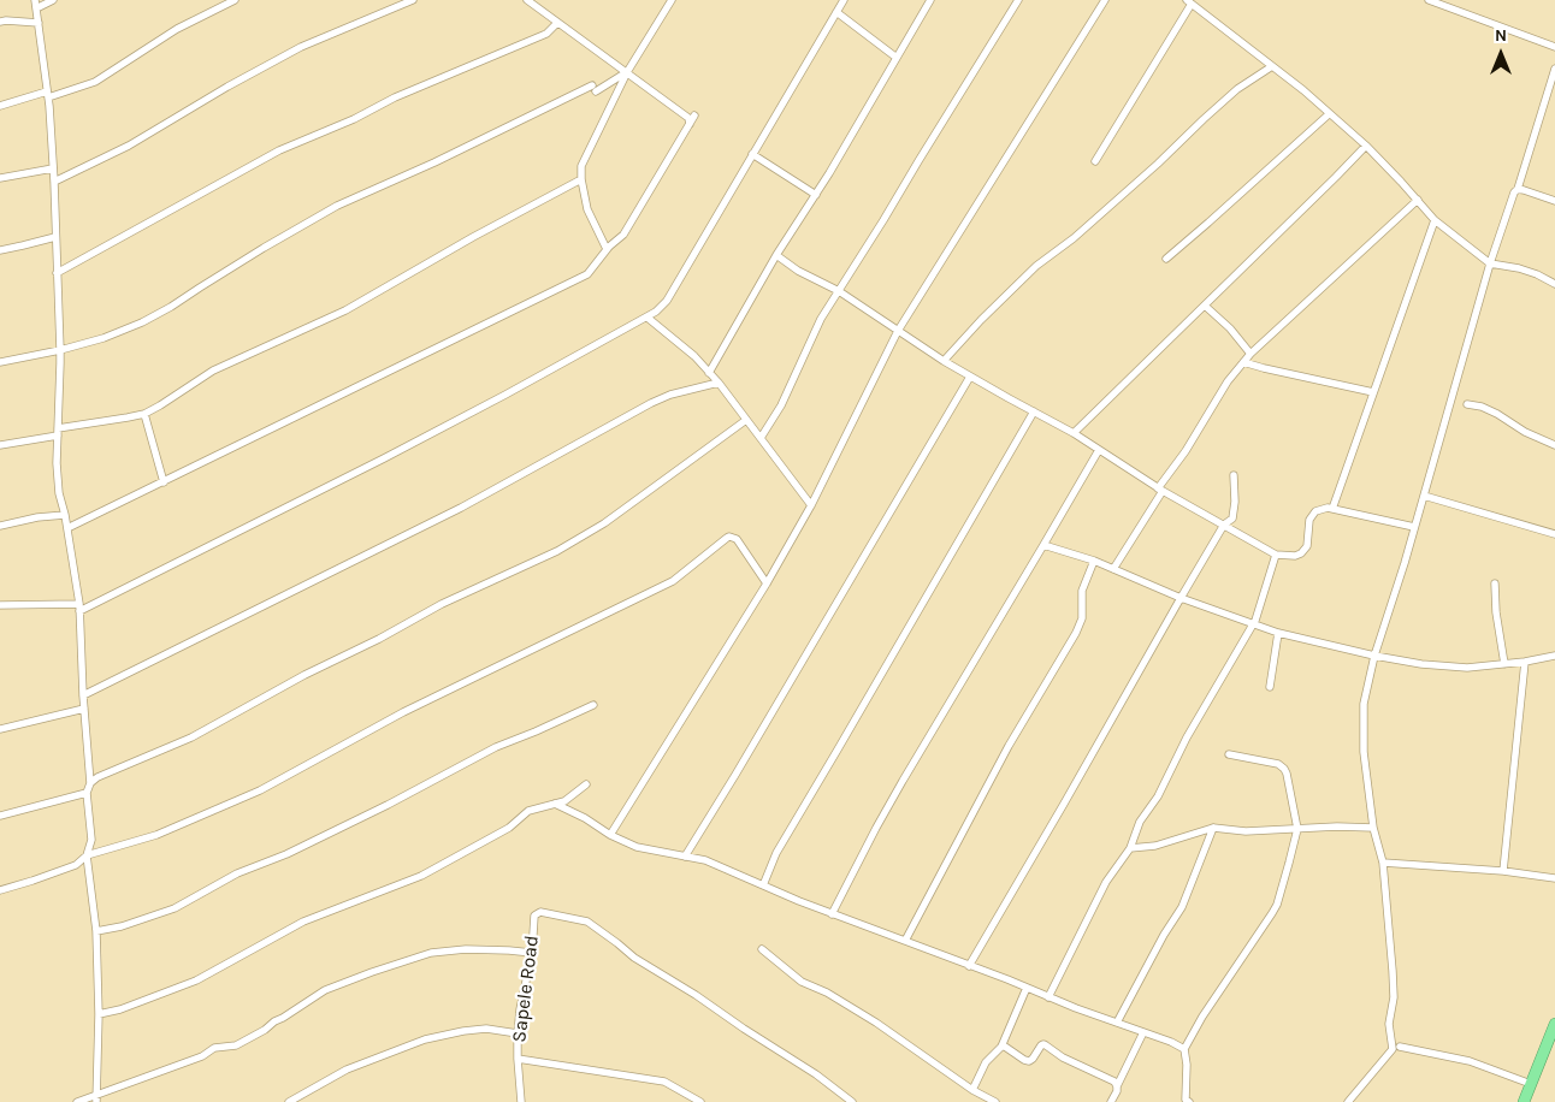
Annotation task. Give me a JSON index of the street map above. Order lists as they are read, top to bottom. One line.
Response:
{"streets":{"street":["Sapele Road"]},"north":"top"}
